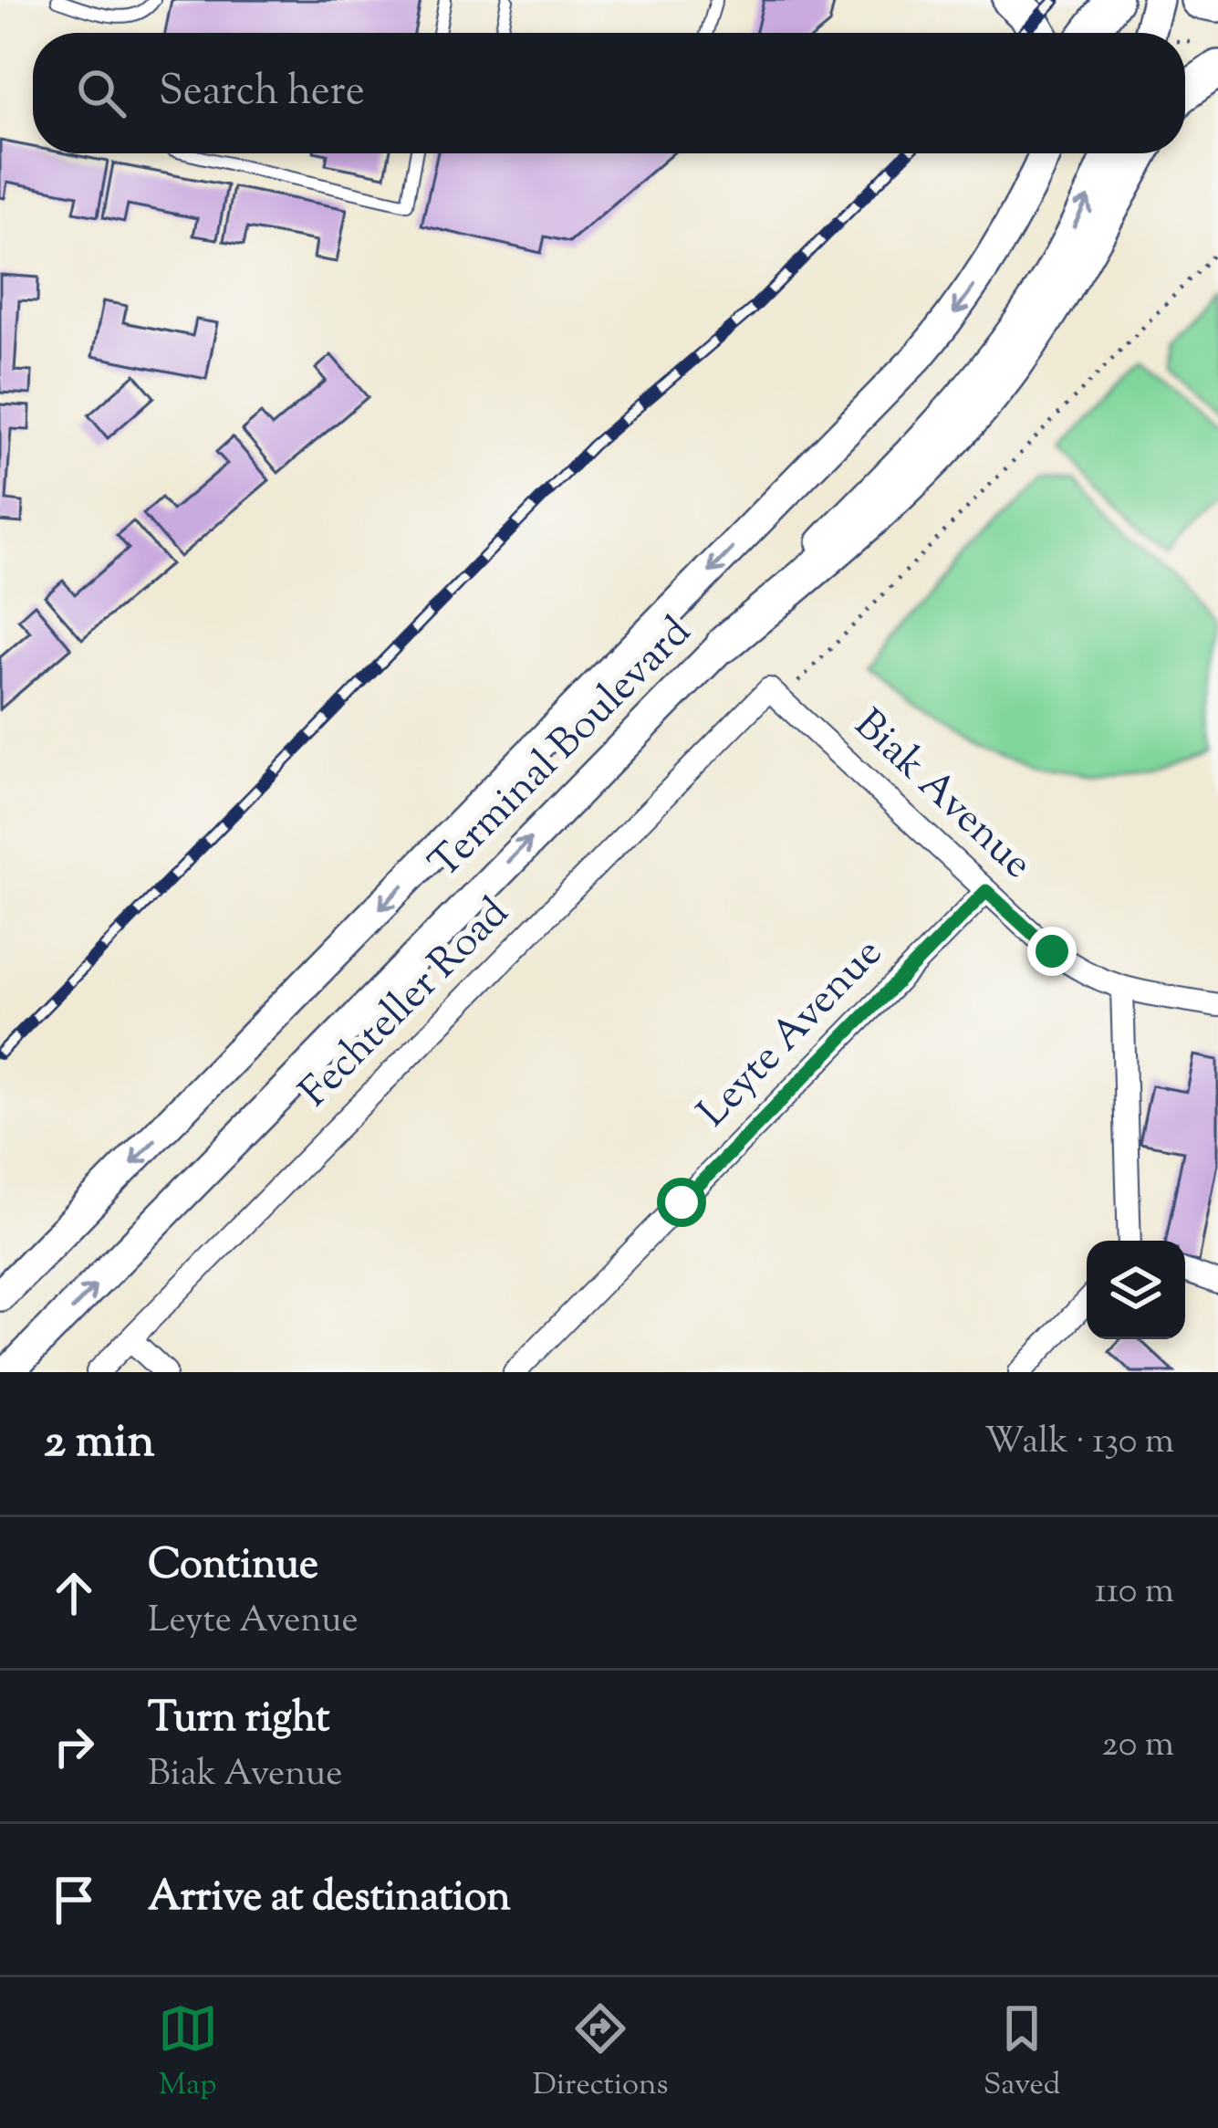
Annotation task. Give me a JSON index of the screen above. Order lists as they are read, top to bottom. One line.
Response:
{"streets":{"main road":["Terminal Boulevard"],"street":["Biak Avenue","Fechteller Road","Leyte Avenue"]},"crossings":[["Biak Avenue","Fechteller Road"],["Biak Avenue","Leyte Avenue"]],"page":{"search":"Search here","heading":["2 min","Walk · 130 m"],"list":[["Continue","Leyte Avenue","110 m"],["Turn right","Biak Avenue","20 m"],"Arrive at destination"],"nav":["Map","Directions","Saved"]}}
